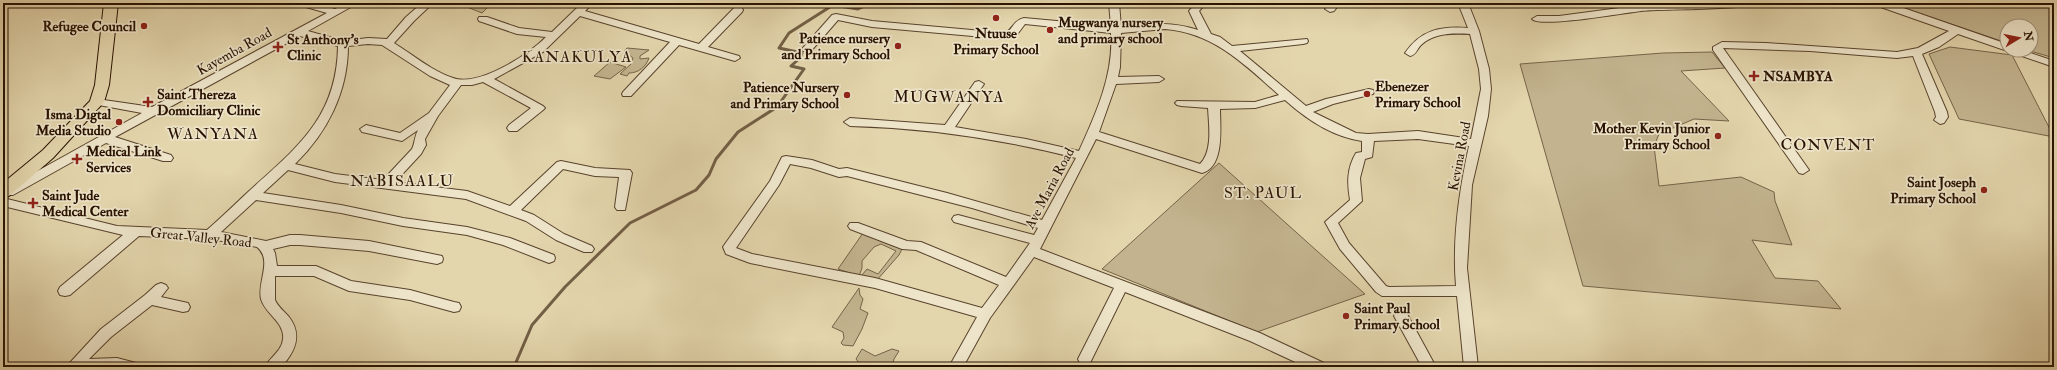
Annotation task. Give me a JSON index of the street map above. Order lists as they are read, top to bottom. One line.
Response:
{"streets":{"street":["Kayemba Road","Kevina Road","Ave Maria Road","Great Valley Road"]},"districts":["KANAKULYA","MUGWANYA","WANYANA","CONVENT","NABISAALU","ST. PAUL"],"places":{"other":["Ntuuse Primary School","Refugee Council","Mugwanya nursery and primary school","Patience nursery and Primary School","Ebenezer Primary School","Patience Nursery and Primary School","Isma Digtal Media Studio","Mother Kevin Junior Primary School","Saint Joseph Primary School","Saint Paul Primary School"],"health":["St Anthony's Clinic","NSAMBYA","Saint Thereza Domiciliary Clinic","Medical Link Services","Saint Jude Medical Center"]},"north":"right"}
